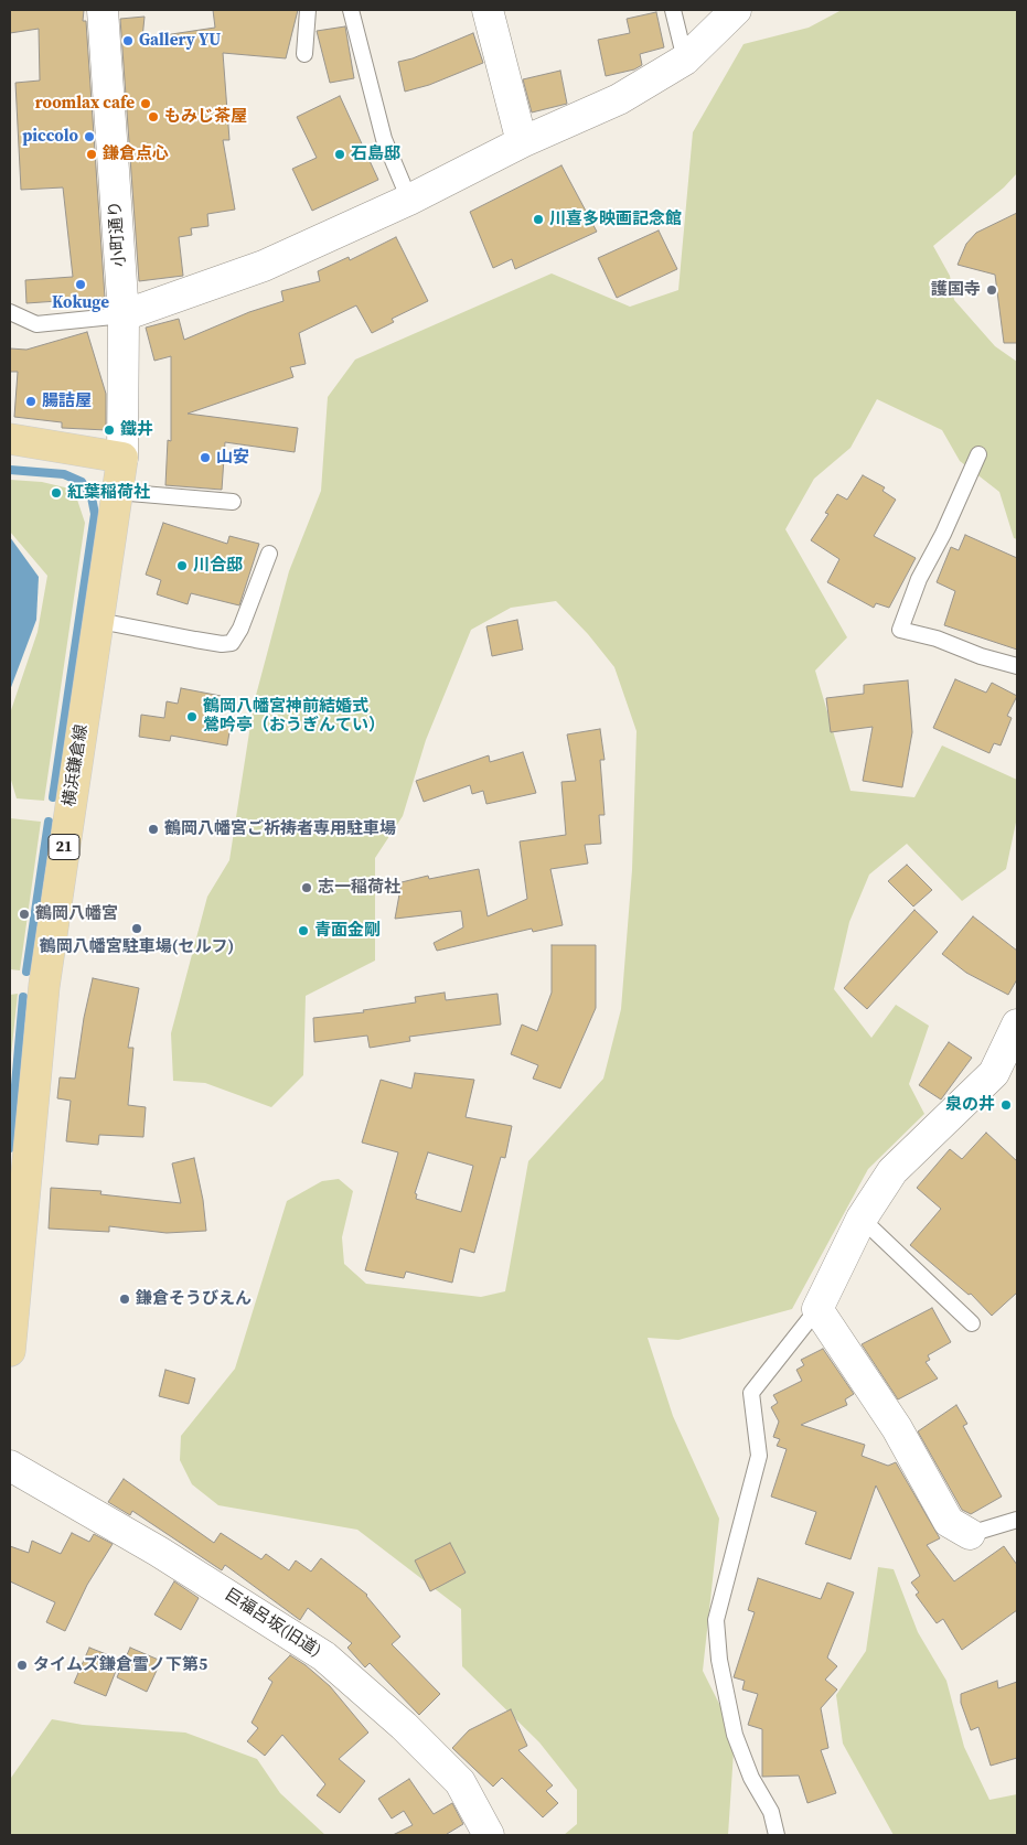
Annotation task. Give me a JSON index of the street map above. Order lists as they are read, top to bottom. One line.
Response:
{"streets":{"main road":["横浜鎌倉線","21"],"street":["小町通り","巨福呂坂(旧道)"]},"crossings":[["小町通り","横浜鎌倉線"]],"places":["Gallery YU","roomlax cafe","もみじ茶屋","piccolo","鎌倉点心","石島邸","川喜多映画記念館","Kokuge","護国寺","腸詰屋","鐵井","山安","紅葉稲荷社","川合邸","鶴岡八幡宮神前結婚式 鶯吟亭（おうぎんてい）","鶴岡八幡宮ご祈祷者専用駐車場","志一稲荷社","鶴岡八幡宮","鶴岡八幡宮駐車場(セルフ)","青面金剛","泉の井","鎌倉そうびえん","タイムズ鎌倉雪ノ下第5"]}
